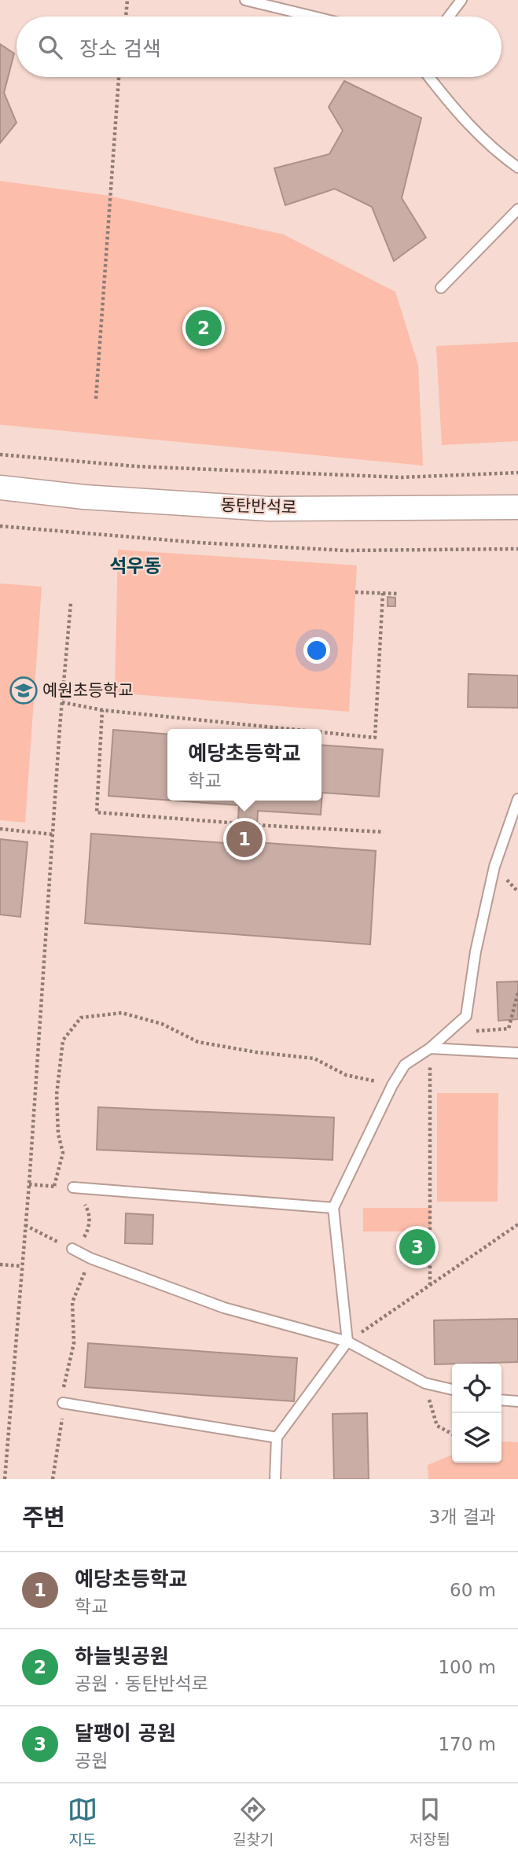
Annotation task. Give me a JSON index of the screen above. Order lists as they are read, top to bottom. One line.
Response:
{"streets":{"street":["동탄반석로"]},"districts":["석우동"],"places":{"school or university":["예원초등학교"]},"page":{"search":"장소 검색","pins":["2","1","3"],"popup":["예당초등학교","학교"],"heading":["주변","3개 결과"],"list":[{"mark":"1","name":"예당초등학교","note":"학교","value":"60 m"},{"mark":"2","name":"하늘빛공원","note":"공원 · 동탄반석로","value":"100 m"},{"mark":"3","name":"달팽이 공원","note":"공원","value":"170 m"}],"nav":["지도","길찾기","저장됨"]}}
